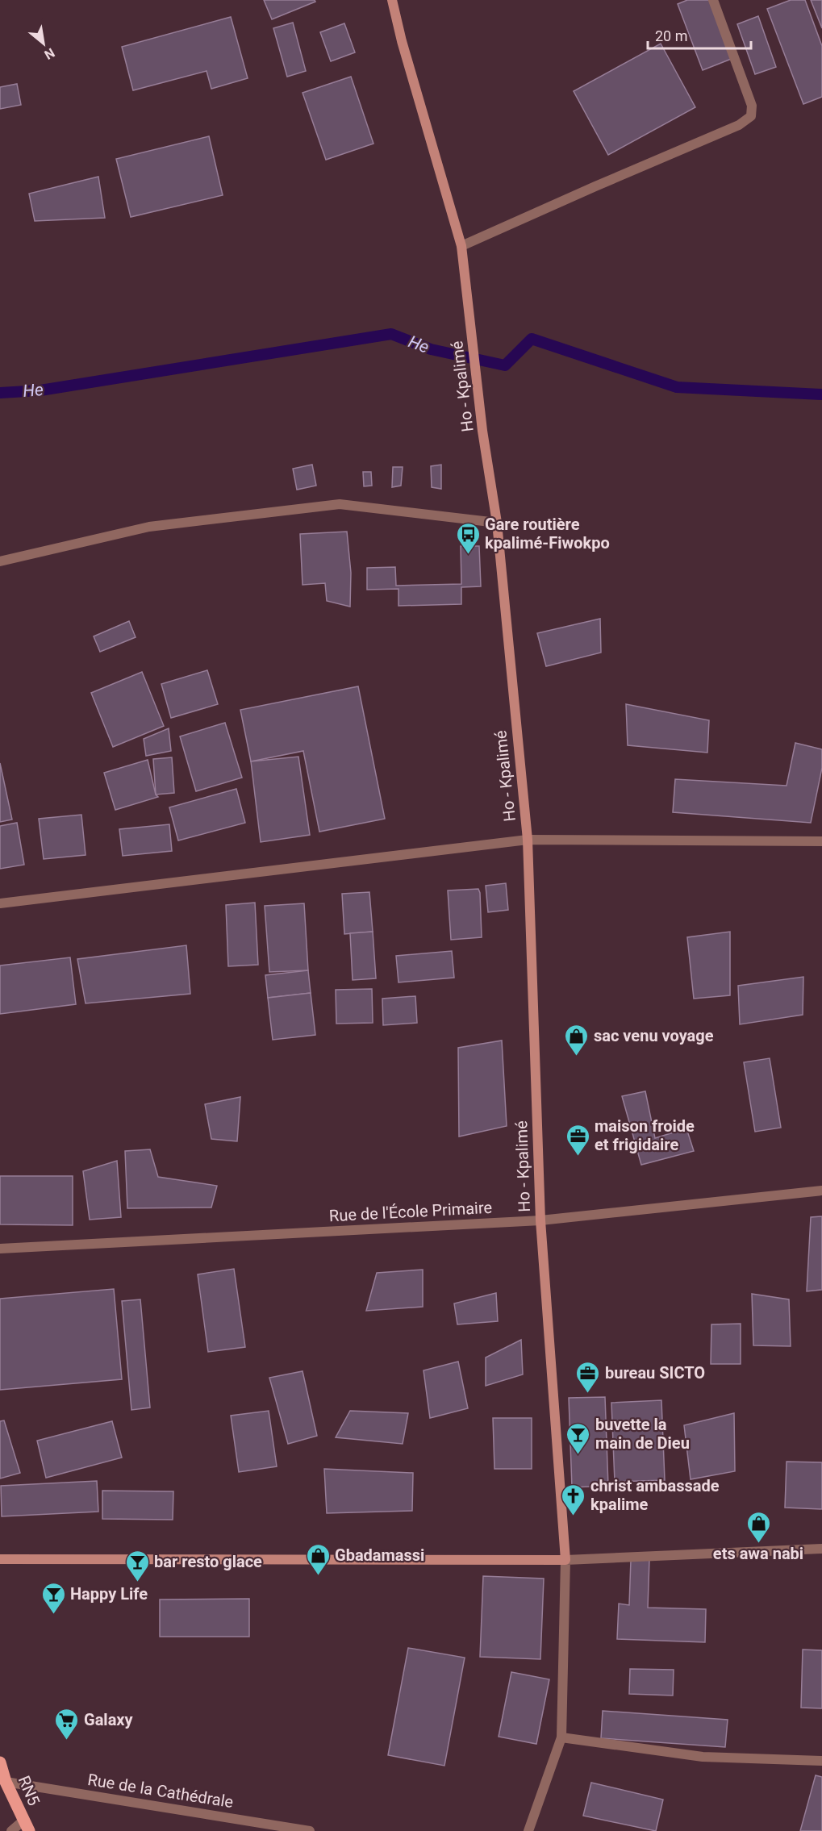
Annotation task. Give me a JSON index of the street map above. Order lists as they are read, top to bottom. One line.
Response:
{"streets":{"main road":["Ho - Kpalimé","RN5"],"street":["Rue de l'École Primaire","Rue de la Cathédrale"]},"crossings":[["Ho - Kpalimé","Rue de l'École Primaire"],["RN5","Rue de la Cathédrale"]],"water":["He"],"places":{"bus stop":["Gare routière kpalimé-Fiwokpo"],"shop":["sac venu voyage","ets awa nabi","Gbadamassi"],"office":["maison froide et frigidaire","bureau SICTO"],"bar":["buvette la main de Dieu","bar resto glace","Happy Life"],"church":["christ ambassade kpalime"],"supermarket":["Galaxy"]},"scale_bar":"20 m","north":"bottom right"}
